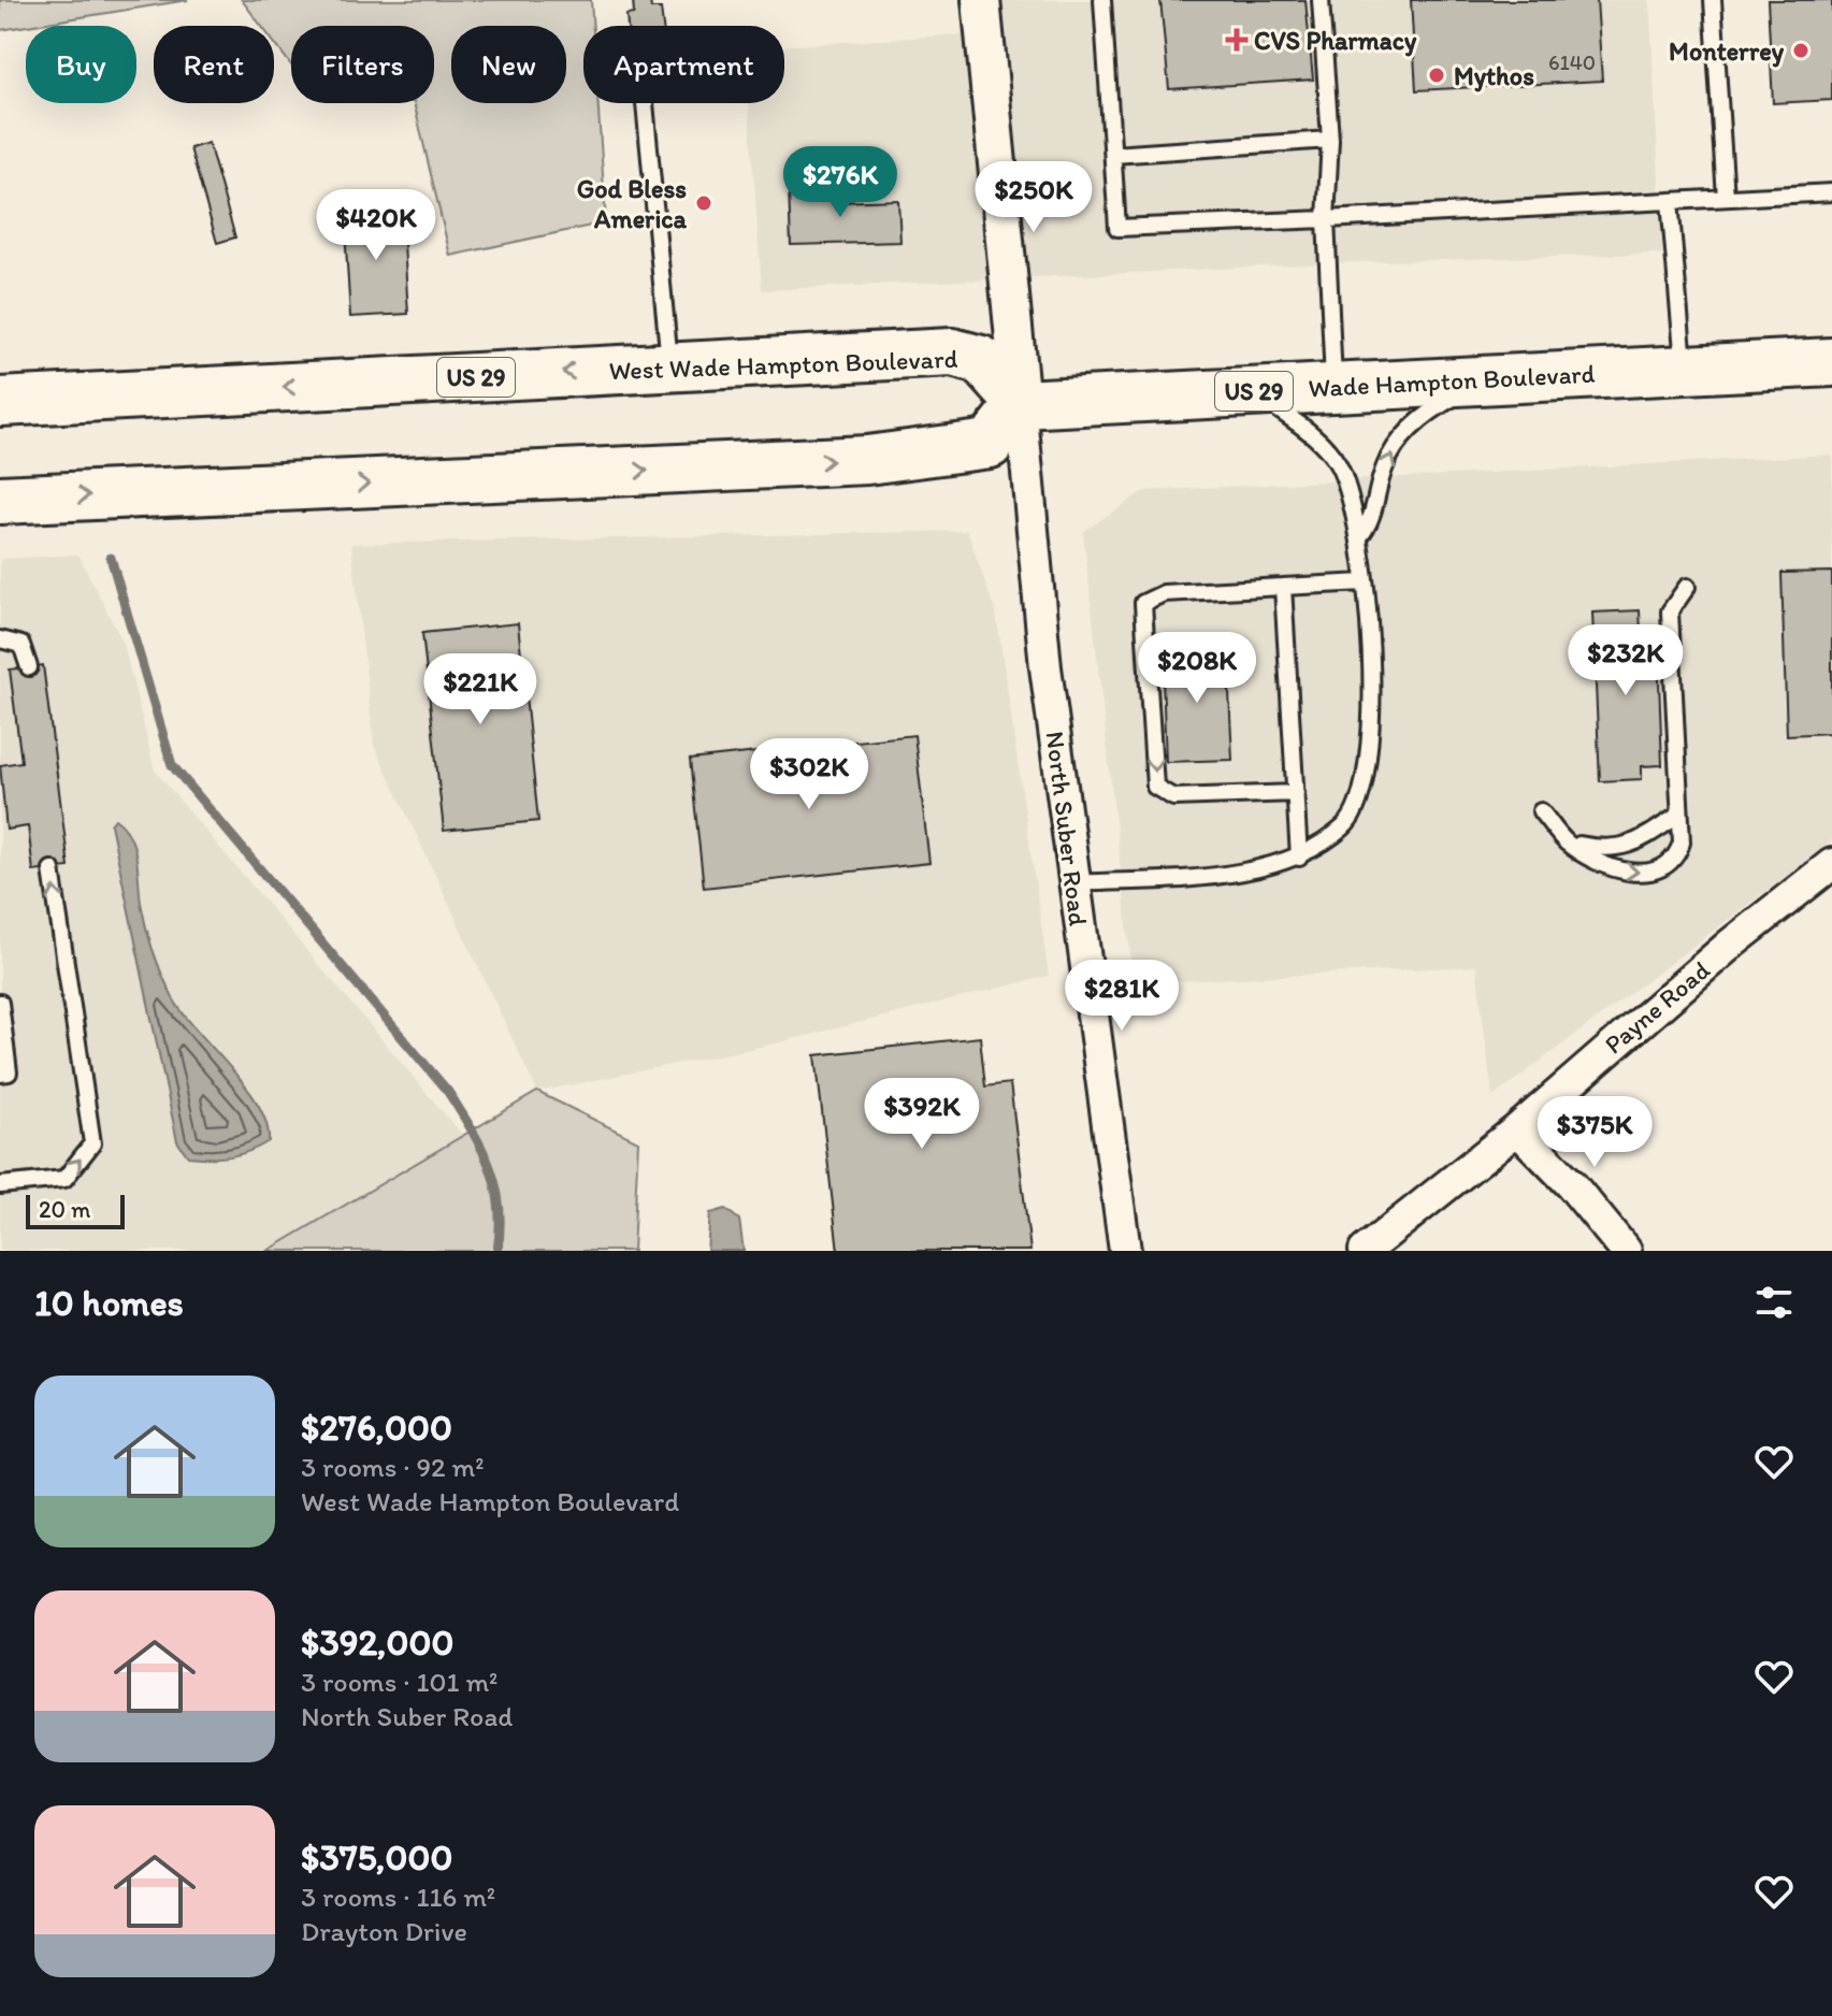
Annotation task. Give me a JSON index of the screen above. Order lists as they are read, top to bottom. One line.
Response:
{"streets":{"main road":["West Wade Hampton Boulevard","US 29","Wade Hampton Boulevard"],"street":["North Suber Road","Payne Road"]},"crossings":[["West Wade Hampton Boulevard","Wade Hampton Boulevard"],["West Wade Hampton Boulevard","North Suber Road"],["Wade Hampton Boulevard","North Suber Road"]],"places":{"health":["CVS Pharmacy"],"other":["Monterrey","Mythos","God Bless America"]},"house_numbers":["6140"],"scale_bar":"20 m","page":{"chip":["Buy","Rent","Filters","New","Apartment"],"price":["$276K","$250K","$420K","$232K","$208K","$221K","$302K","$281K","$392K","$375K"],"scale":"20 m","heading":"10 homes","list":[{"name":"$276,000","note":"3 rooms · 92 m² · West Wade Hampton Boulevard"},{"name":"$392,000","note":"3 rooms · 101 m² · North Suber Road"},{"name":"$375,000","note":"3 rooms · 116 m² · Drayton Drive"}]}}
